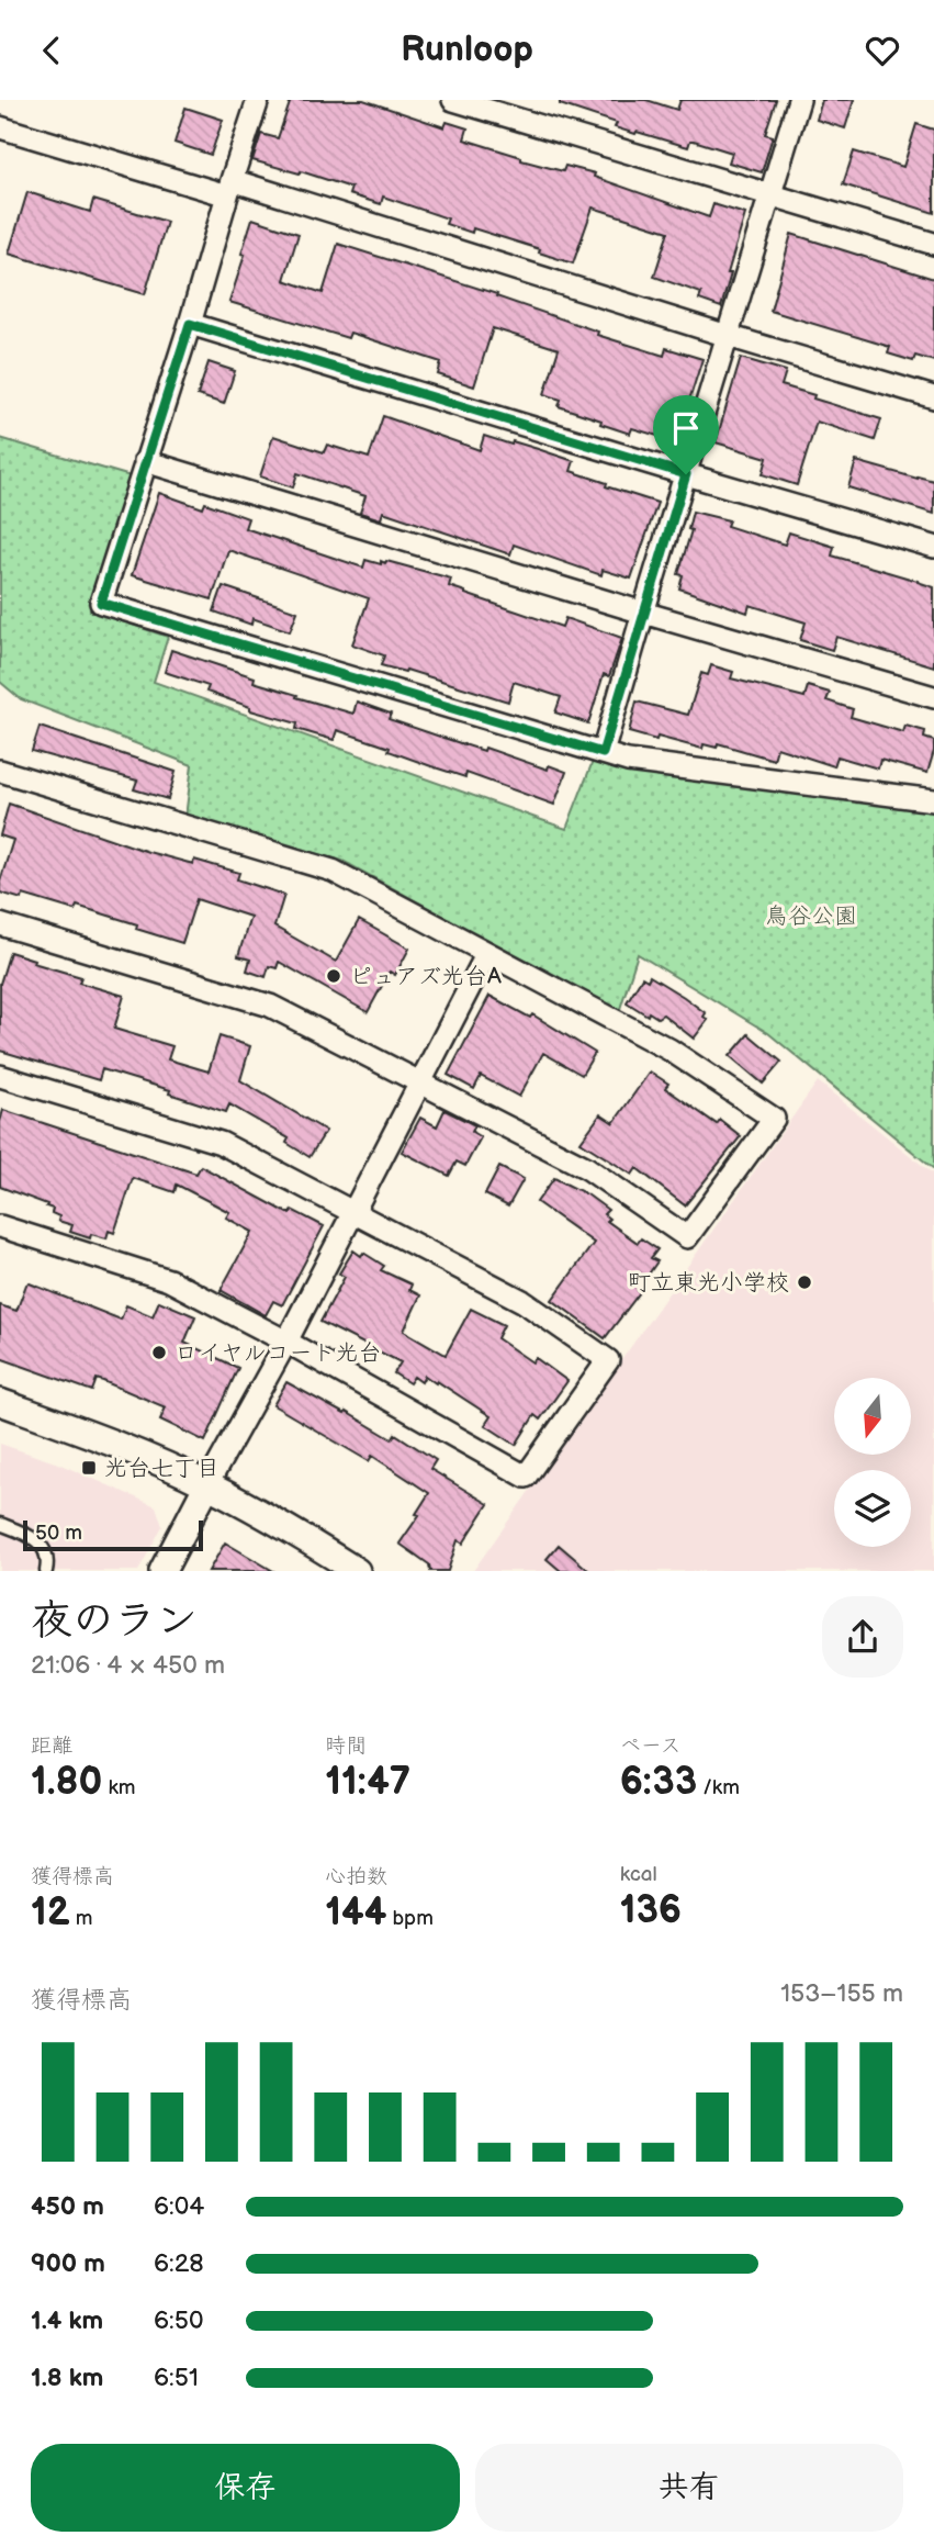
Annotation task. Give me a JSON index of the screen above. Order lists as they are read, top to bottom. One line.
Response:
{"parks":["鳥谷公園"],"places":{"other":["ピュアズ光台A","町立東光小学校","ロイヤルコート光台"],"transit":["光台七丁目"]},"scale_bar":"50 m","north":"bottom","page":{"header":"Runloop","scale":"50 m","heading":["夜のラン","21:06 · 4 × 450 m"],"stats":[["距離","1.80 km"],["時間","11:47"],["ペース","6:33 /km"],["獲得標高","12 m"],["心拍数","144 bpm"],["kcal","136"]],"chart":["獲得標高","153–155 m"],"list":[{"name":"450 m","note":"6:04"},{"name":"900 m","note":"6:28"},{"name":"1.4 km","note":"6:50"},{"name":"1.8 km","note":"6:51"}],"buttons":["保存","共有"]}}
